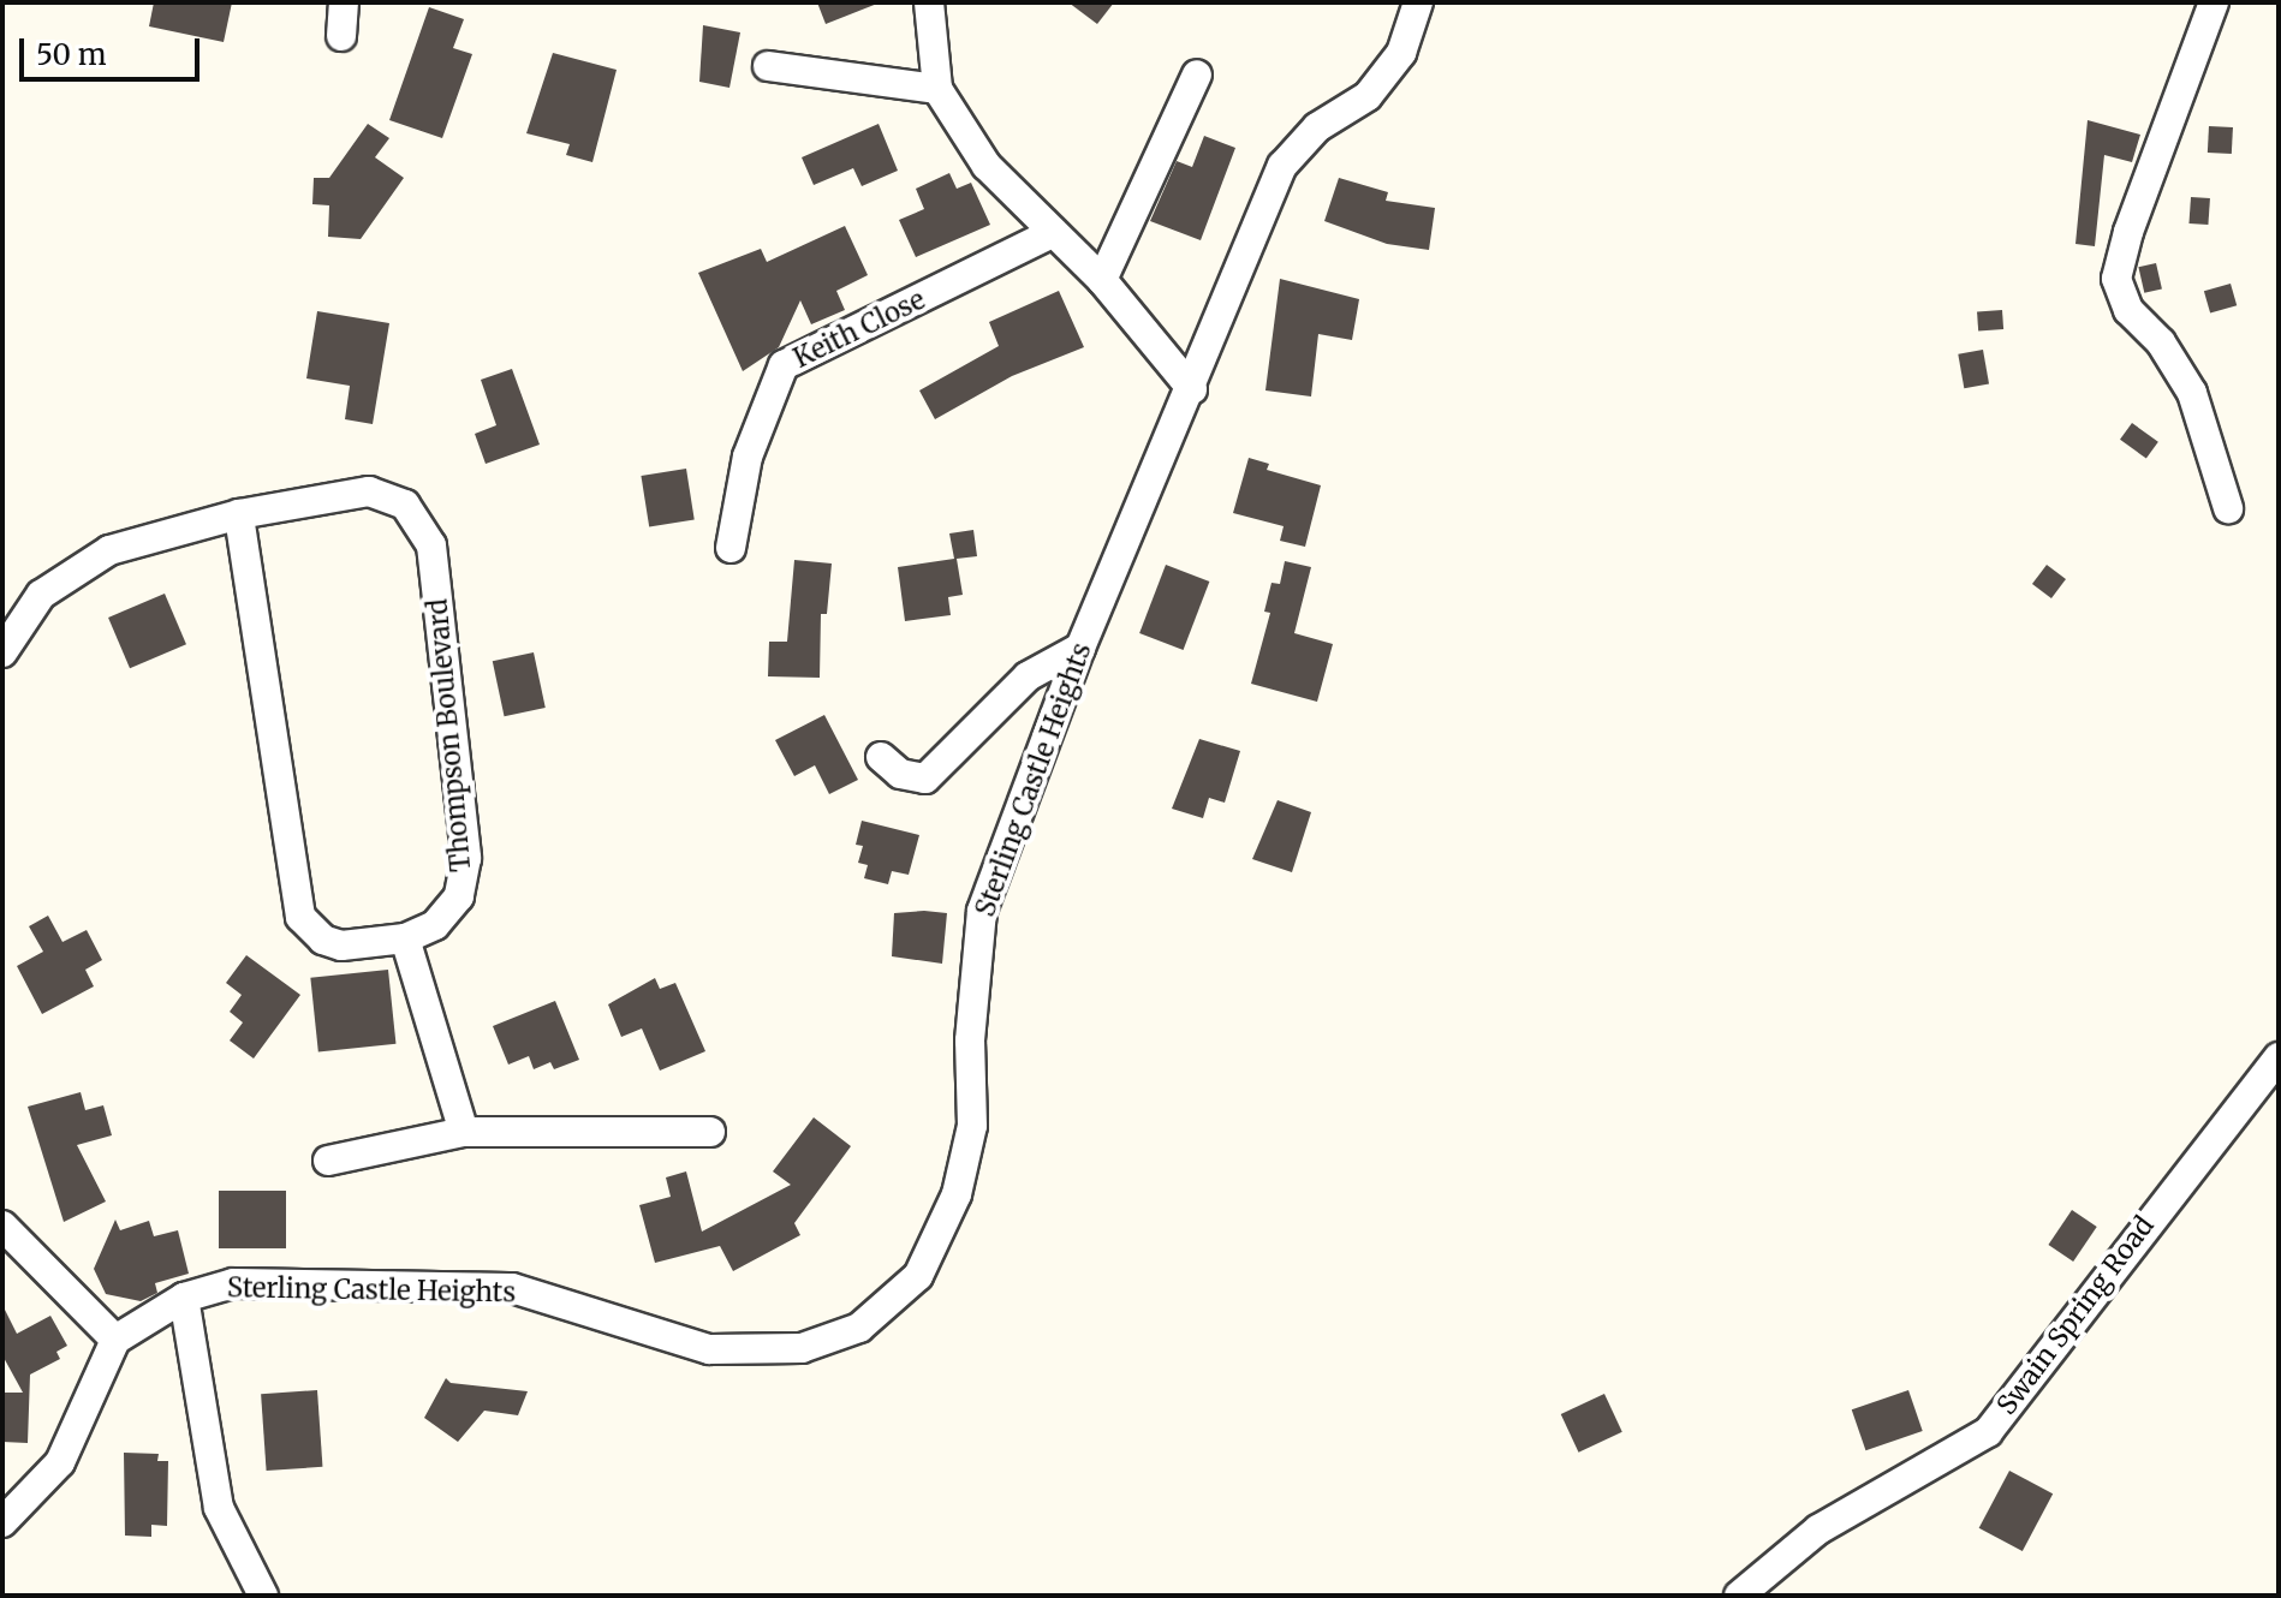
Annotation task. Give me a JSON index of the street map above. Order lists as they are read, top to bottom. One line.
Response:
{"streets":{"street":["Keith Close","Thompson Boulevard","Sterling Castle Heights","Swain Spring Road"]},"scale_bar":"50 m"}
